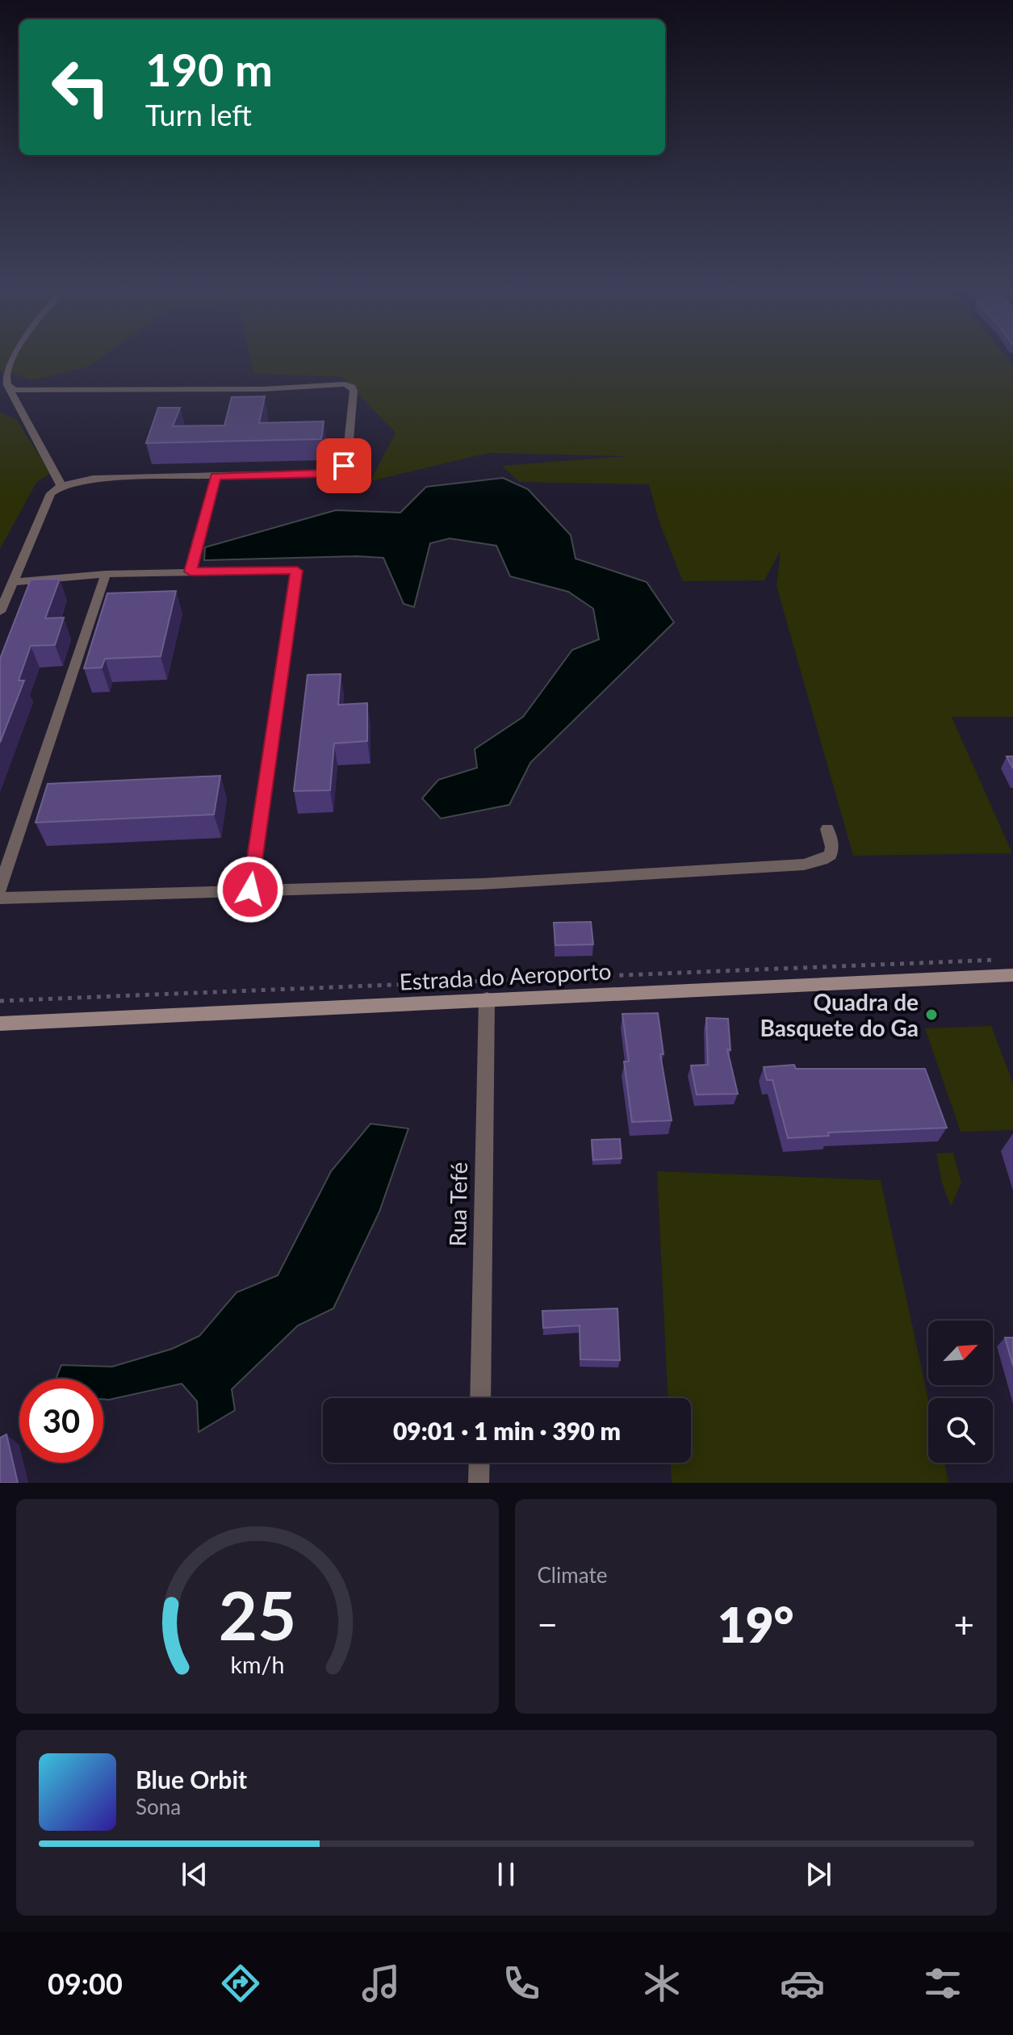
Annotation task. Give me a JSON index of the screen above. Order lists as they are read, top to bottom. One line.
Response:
{"streets":{"street":["Estrada do Aeroporto","Rua Tefé"]},"crossings":[["Estrada do Aeroporto","Rua Tefé"]],"places":["Quadra de Basquete do Ga"],"north":"top right","page":{"turn":["190 m","Turn left"],"limit":"30","trip":"09:01 · 1 min · 390 m","tile":"Climate","heat":["−","19°","+"],"song":["Blue Orbit","Sona"],"tabs":"09:00","gauge":["25","km/h"]}}
